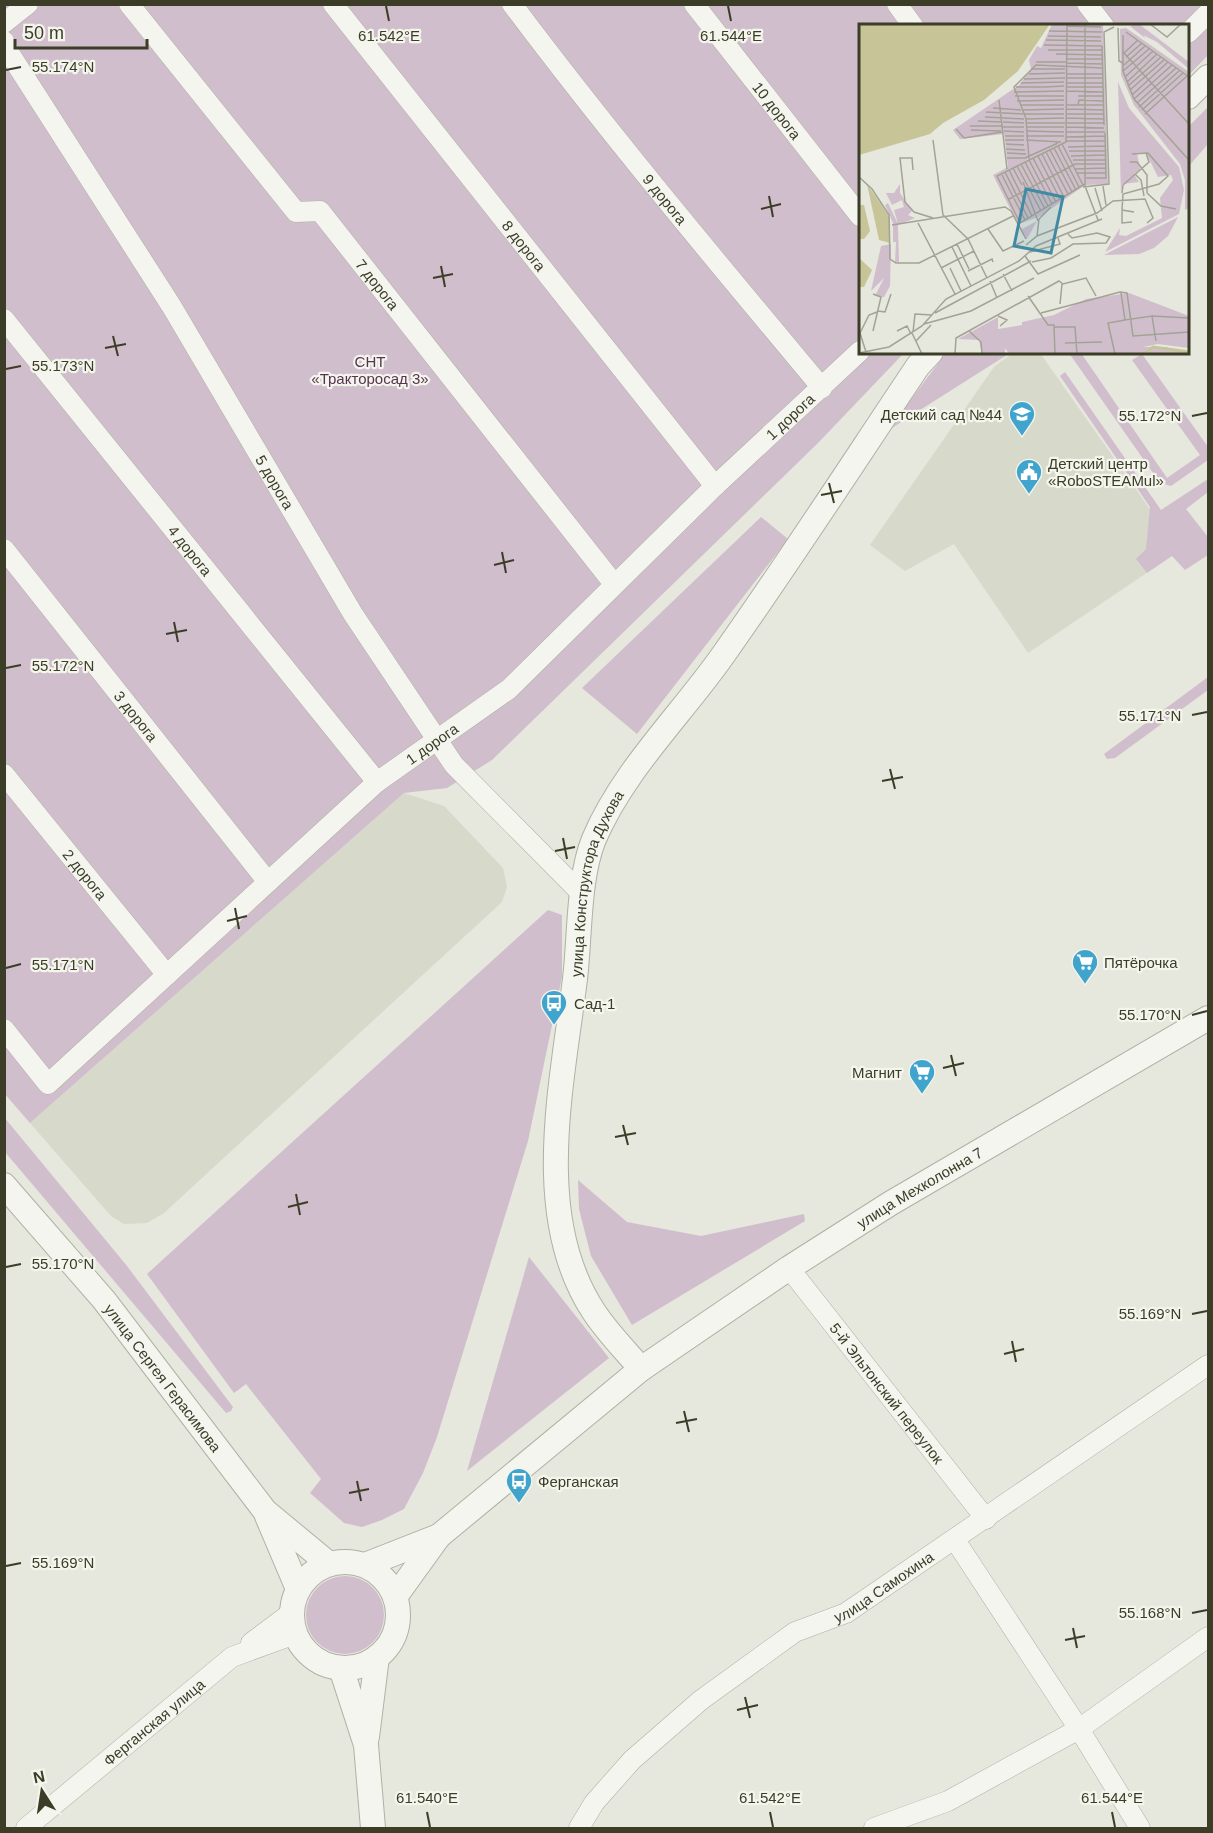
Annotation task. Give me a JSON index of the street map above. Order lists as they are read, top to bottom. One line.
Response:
{"streets":{"street":["10 дорога","9 дорога","8 дорога","7 дорога","1 дорога","5 дорога","4 дорога","3 дорога","2 дорога","улица Конструктора Духова","улица Мехколонна 7","улица Сергея Герасимова","5-й Эльтонский переулок","улица Самохина","Ферганская улица"]},"crossings":[["9 дорога","1 дорога"],["8 дорога","1 дорога"],["7 дорога","1 дорога"],["1 дорога","5 дорога"],["1 дорога","4 дорога"],["1 дорога","3 дорога"],["1 дорога","2 дорога"],["5 дорога","улица Конструктора Духова"],["улица Конструктора Духова","улица Мехколонна 7"],["улица Мехколонна 7","5-й Эльтонский переулок"],["улица Сергея Герасимова","Ферганская улица"],["5-й Эльтонский переулок","улица Самохина"]],"parks":["СНТ «Тракторосад 3»"],"places":{"school or university":["Детский сад №44"],"public building":["Детский центр «RoboSTEAMul»"],"supermarket":["Пятёрочка","Магнит"],"bus stop":["Сад-1","Ферганская"]},"scale_bar":"50 m","north":"top","coordinates":["61.542°E","61.544°E","55.174°N","55.173°N","55.172°N","55.171°N","55.170°N","55.169°N","55.168°N","61.540°E"]}
